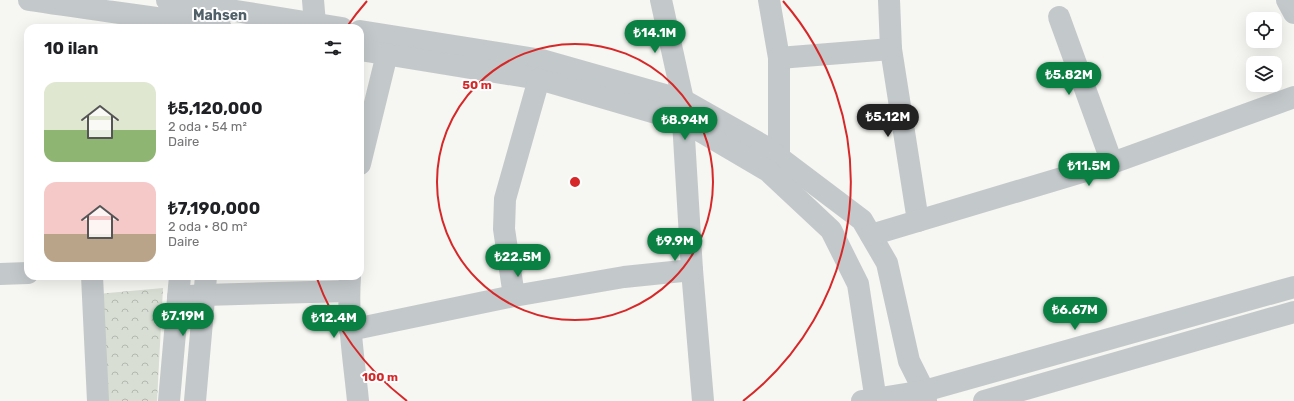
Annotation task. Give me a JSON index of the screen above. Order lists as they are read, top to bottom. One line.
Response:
{"districts":["Mahsen"],"page":{"price":["₺14.1M","₺5.82M","₺5.12M","₺8.94M","₺11.5M","₺9.9M","₺22.5M","₺6.67M","₺7.19M","₺12.4M"],"heading":"10 ilan","list":[{"name":"₺5,120,000","note":"2 oda · 54 m² · Daire"},{"name":"₺7,190,000","note":"2 oda · 80 m² · Daire"}]},"rings":["50 m","100 m"]}
